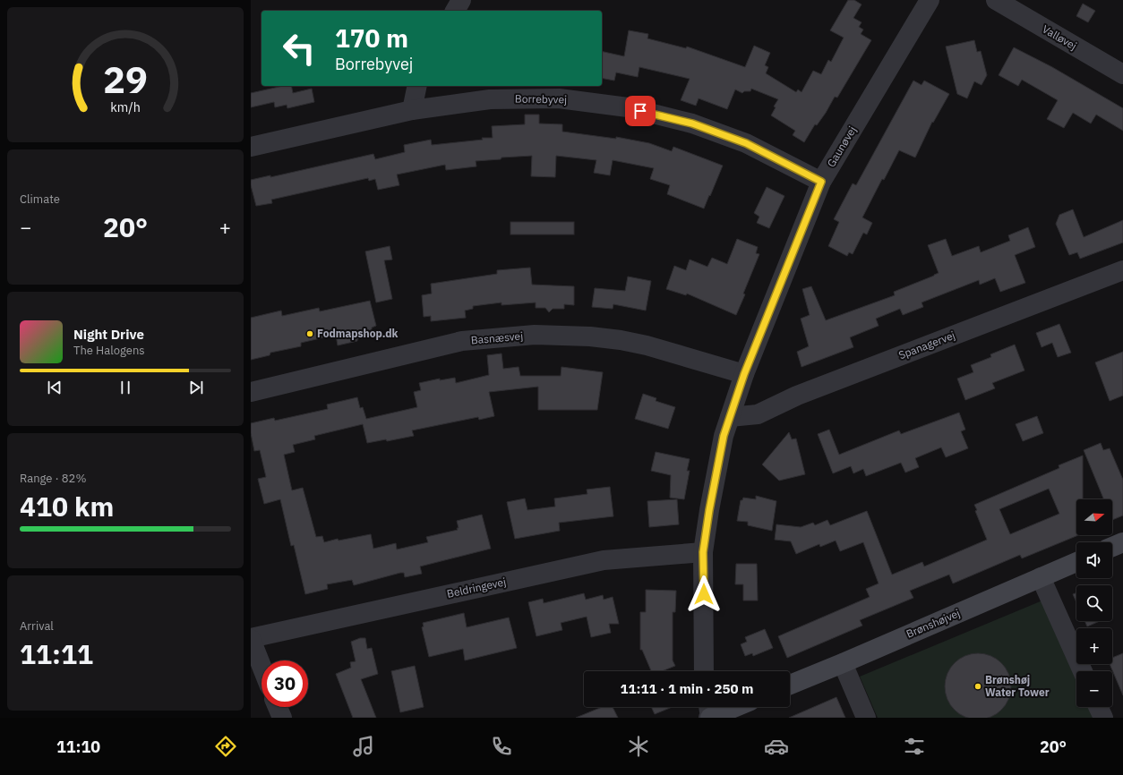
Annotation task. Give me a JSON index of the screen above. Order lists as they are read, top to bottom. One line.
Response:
{"streets":{"street":["Valløvej","Borrebyvej","Gaunøvej","Basnæsvej","Spanagervej","Beldringevej","Brønshøjvej"]},"crossings":[["Borrebyvej","Gaunøvej"],["Gaunøvej","Basnæsvej"],["Gaunøvej","Spanagervej"],["Gaunøvej","Beldringevej"]],"places":["Fodmapshop.dk","Brønshøj Water Tower"],"north":"right","page":{"turn":["170 m","Borrebyvej"],"tile":["Climate",["Range · 82%","410 km"],["Arrival","11:11"]],"heat":["−","20°","+"],"song":["Night Drive","The Halogens"],"map_buttons":["+","−"],"limit":"30","trip":"11:11 · 1 min · 250 m","tabs":["11:10","20°"],"gauge":["29","km/h"]}}
